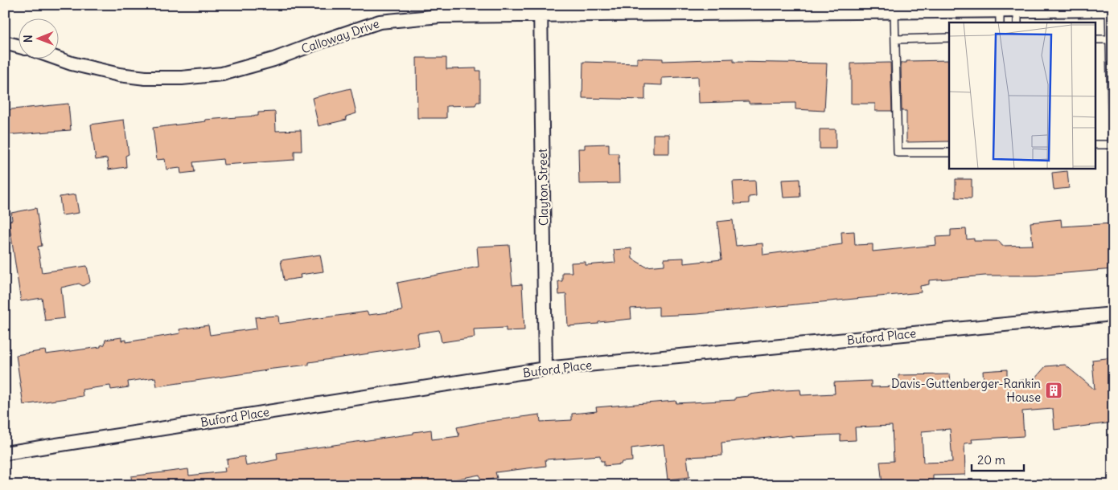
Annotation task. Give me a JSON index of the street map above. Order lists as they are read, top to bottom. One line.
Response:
{"streets":{"street":["Calloway Drive","Clayton Street","Buford Place"]},"crossings":[["Calloway Drive","Clayton Street"],["Clayton Street","Buford Place"]],"places":{"building":["Davis-Guttenberger-Rankin House"]},"scale_bar":"20 m","north":"left"}
